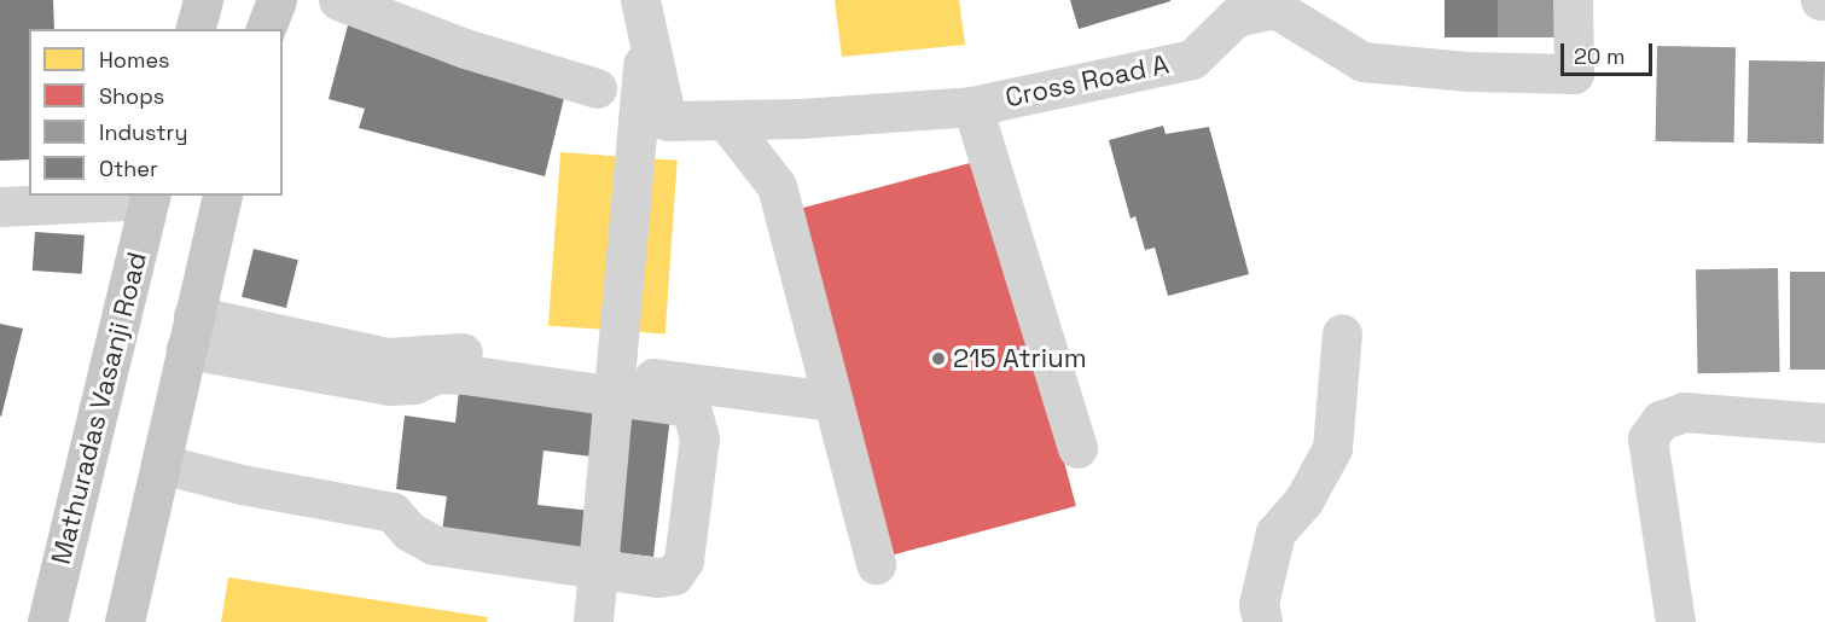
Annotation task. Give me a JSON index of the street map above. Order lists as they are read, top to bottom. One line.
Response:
{"streets":{"main road":["Mathuradas Vasanji Road"],"street":["Cross Road A"]},"places":["215 Atrium"],"legend":["Homes","Shops","Industry","Other"],"scale_bar":"20 m"}
